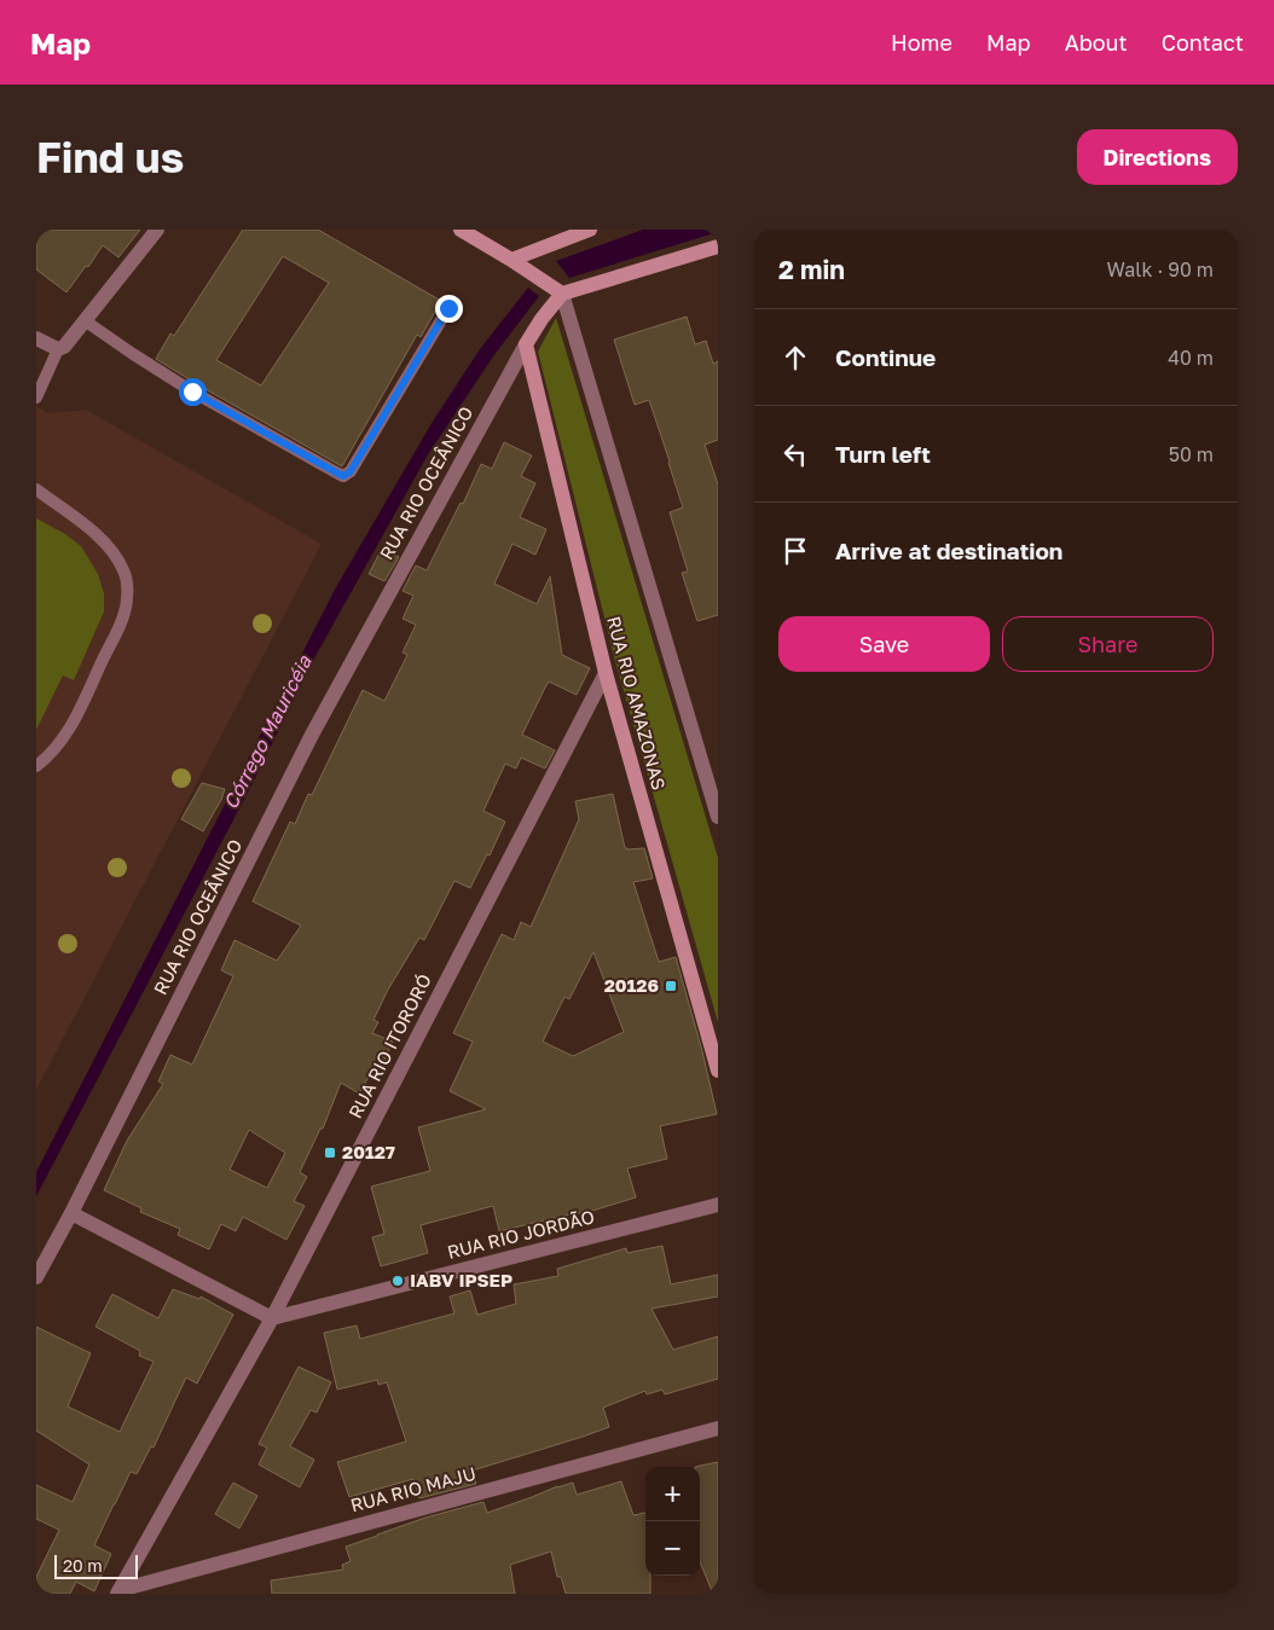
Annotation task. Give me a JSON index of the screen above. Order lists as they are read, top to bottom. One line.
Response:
{"streets":{"street":["RUA RIO OCEÂNICO","RUA RIO AMAZONAS","RUA RIO ITORORÓ","RUA RIO JORDÃO","RUA RIO MAJU"]},"crossings":[["RUA RIO OCEÂNICO","RUA RIO AMAZONAS"],["RUA RIO AMAZONAS","RUA RIO ITORORÓ"],["RUA RIO ITORORÓ","RUA RIO JORDÃO"],["RUA RIO ITORORÓ","RUA RIO MAJU"]],"water":["Córrego Mauricéia"],"places":{"transit":["20126","20127"],"other":["IABV IPSEP"]},"scale_bar":"20 m","page":{"header":"Map","nav":["Home","Map","About","Contact"],"buttons":["Directions",["Save","Share"]],"title":"Find us","heading":["2 min","Walk · 90 m"],"list":[["Continue","40 m"],["Turn left","50 m"],"Arrive at destination"],"map_buttons":["+","−"],"scale":"20 m"}}
